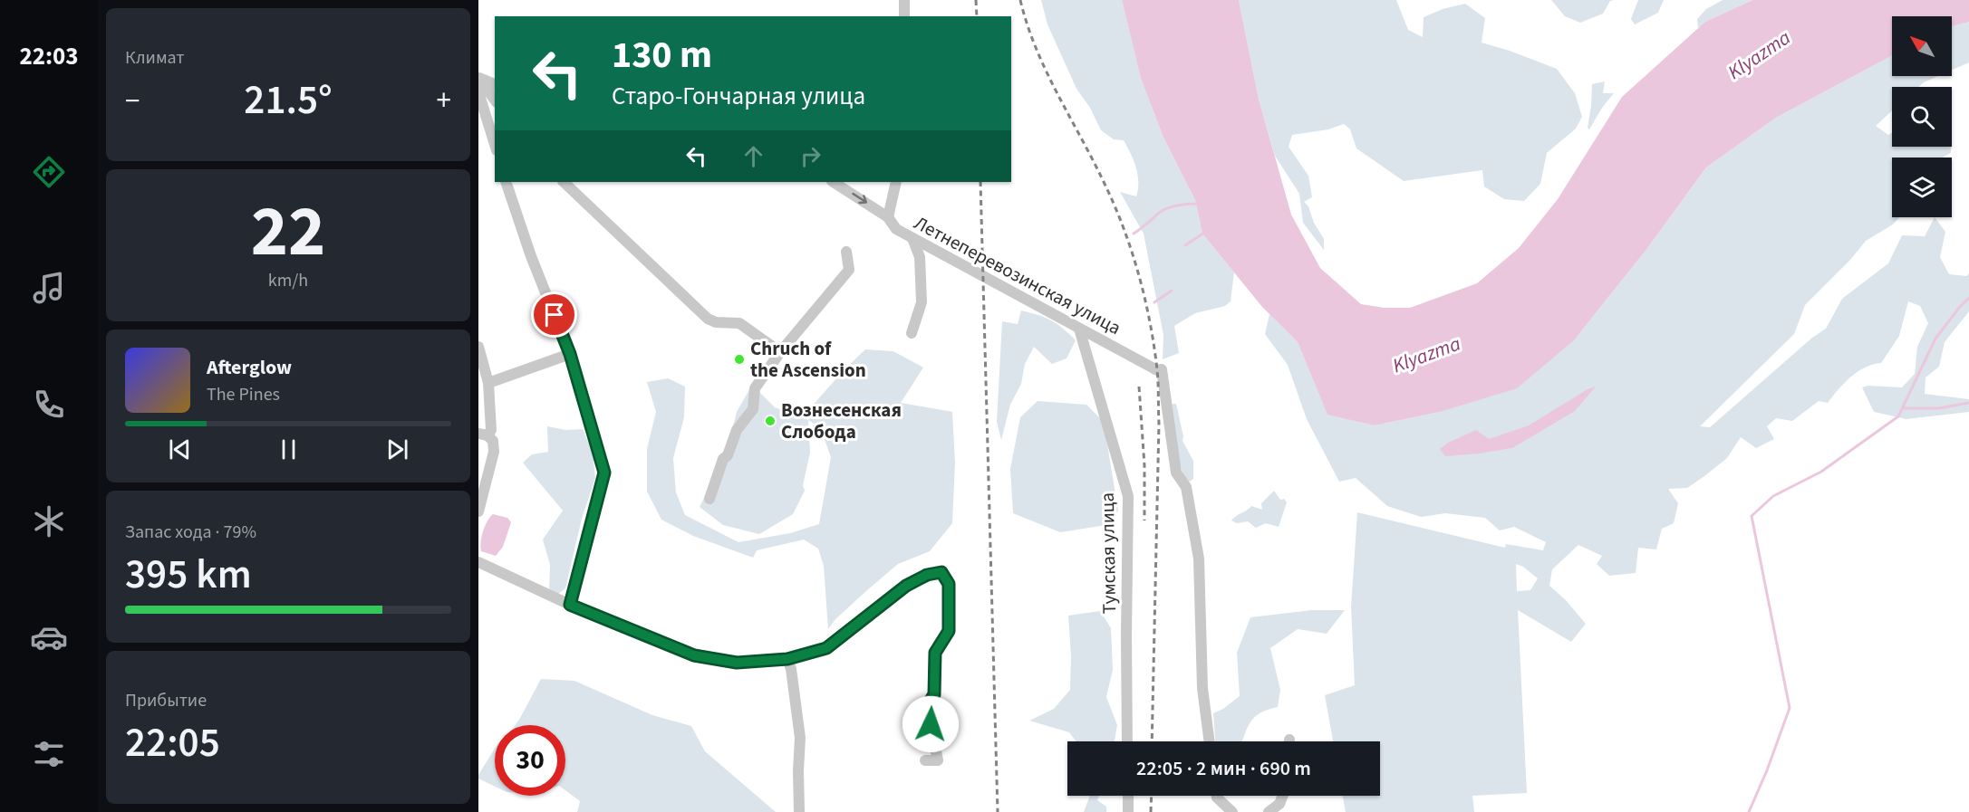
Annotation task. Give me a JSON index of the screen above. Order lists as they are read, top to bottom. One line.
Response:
{"streets":{"street":["Летнеперевозинская улица","Тумская улица"]},"crossings":[["Летнеперевозинская улица","Тумская улица"]],"water":["Klyazma"],"places":["Chruch of the Ascension","Вознесенская Слобода"],"north":"top left","page":{"tabs":"22:03","tile":["Климат",["22","km/h"],["Запас хода · 79%","395 km"],["Прибытие","22:05"]],"turn":["130 m","Старо-Гончарная улица"],"heat":["−","21.5°","+"],"song":["Afterglow","The Pines"],"limit":"30","trip":"22:05 · 2 мин · 690 m"}}
